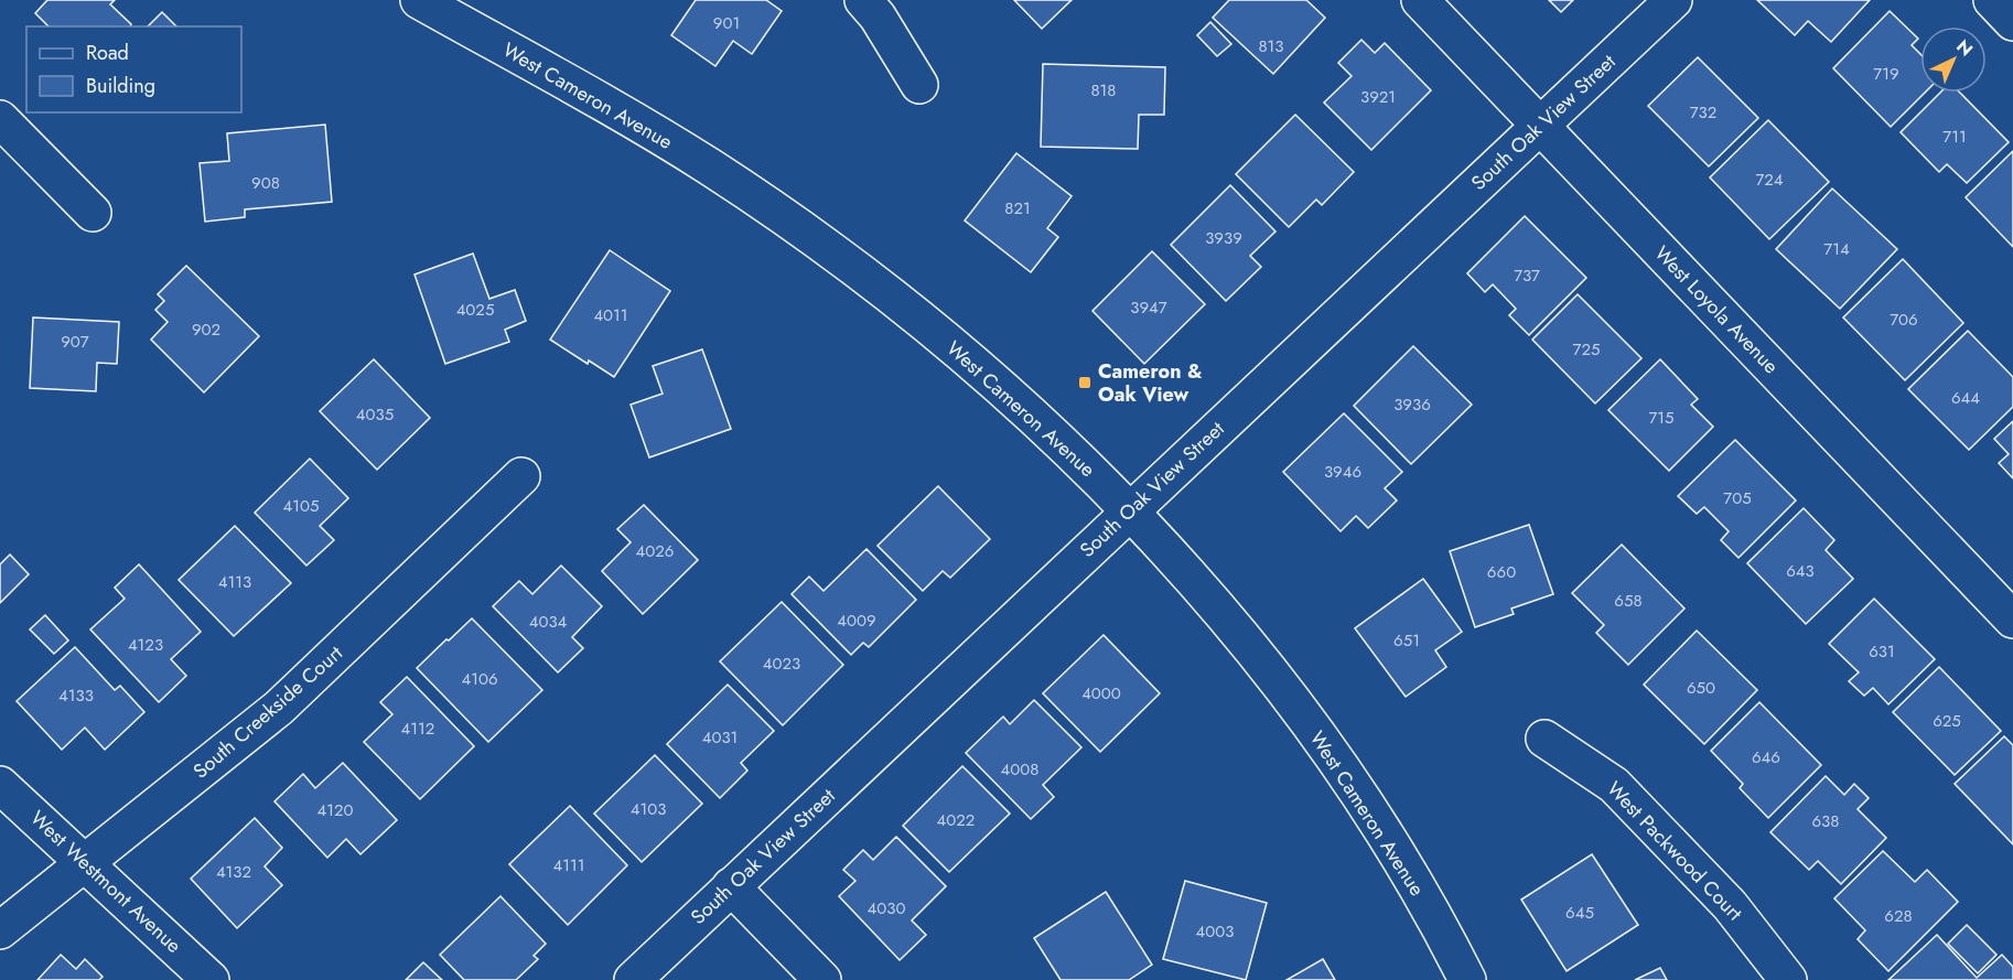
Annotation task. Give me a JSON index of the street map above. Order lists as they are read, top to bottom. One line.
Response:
{"streets":{"street":["West Cameron Avenue","South Oak View Street","West Loyola Avenue","South Creekside Court","West Packwood Court","West Westmont Avenue"]},"crossings":[["West Cameron Avenue","South Oak View Street"],["South Oak View Street","West Loyola Avenue"],["South Creekside Court","West Westmont Avenue"]],"places":{"transit":["Cameron & Oak View"]},"house_numbers":["901","813","719","818","3921","732","711","724","908","821","3939","714","737","3947","4025","4011","706","902","907","725","644","3936","4035","715","3946","705","4105","4026","643","660","4113","658","4009","4034","651","4123","631","4023","4106","650","4000","4133","625","4112","4031","646","4008","4103","4120","4022","638","4111","4132","4030","645","628","4003"],"legend":["Road","Building"],"north":"top right"}
